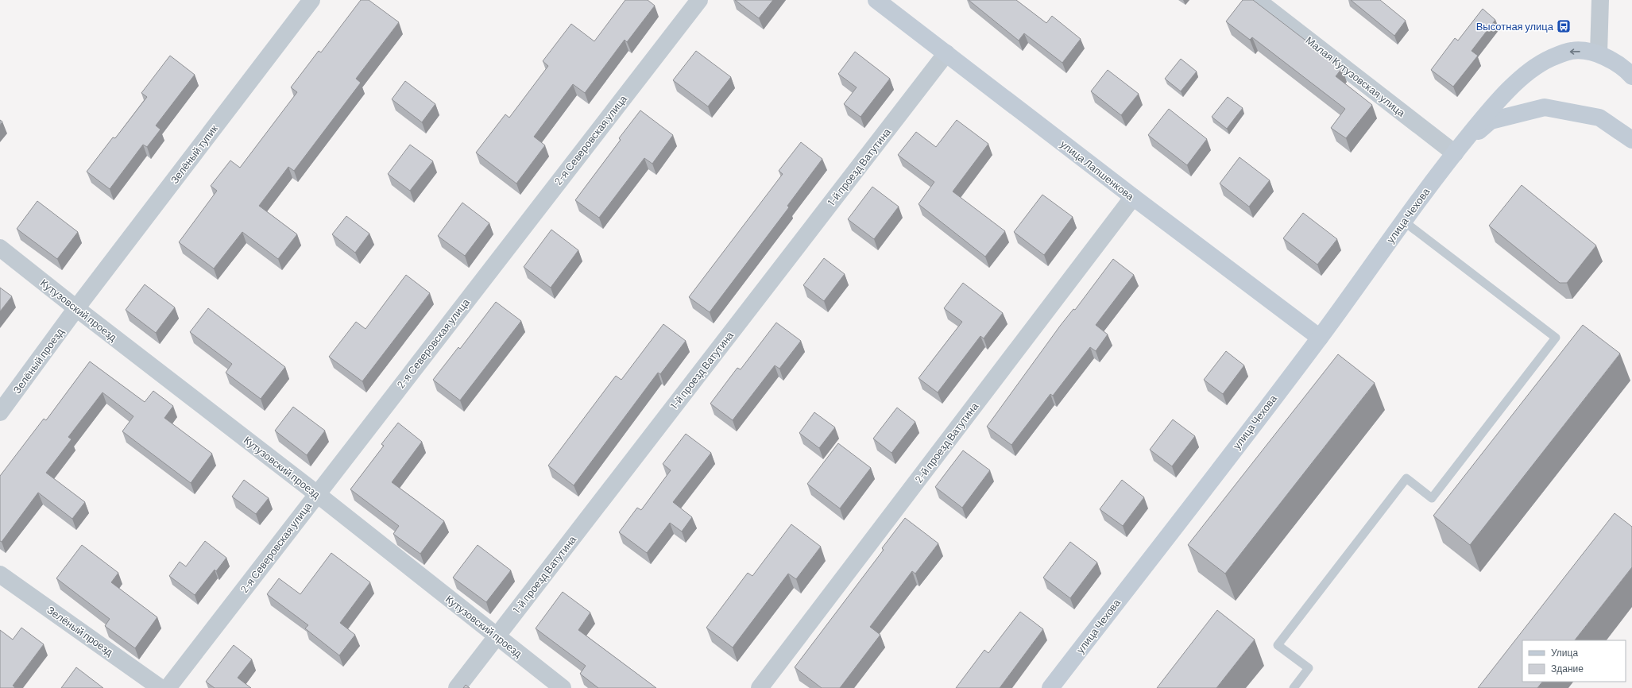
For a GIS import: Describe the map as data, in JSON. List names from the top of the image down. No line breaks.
{"streets":{"street":["Малая Кутузовская улица","2-я Северовская улица","Зелёный тупик","1-й проезд Ватутина","улица Лапшенкова","улица Чехова","Кутузовский проезд","Зелёный проезд","2-й проезд Ватутина"]},"crossings":[["Малая Кутузовская улица","улица Чехова"],["2-я Северовская улица","Кутузовский проезд"],["Зелёный тупик","Кутузовский проезд"],["Зелёный тупик","Зелёный проезд"],["1-й проезд Ватутина","улица Лапшенкова"],["1-й проезд Ватутина","Кутузовский проезд"],["улица Лапшенкова","улица Чехова"],["улица Лапшенкова","2-й проезд Ватутина"],["Кутузовский проезд","Зелёный проезд"]],"places":{"bus stop":["Высотная улица"]},"legend":["Улица","Здание"]}
